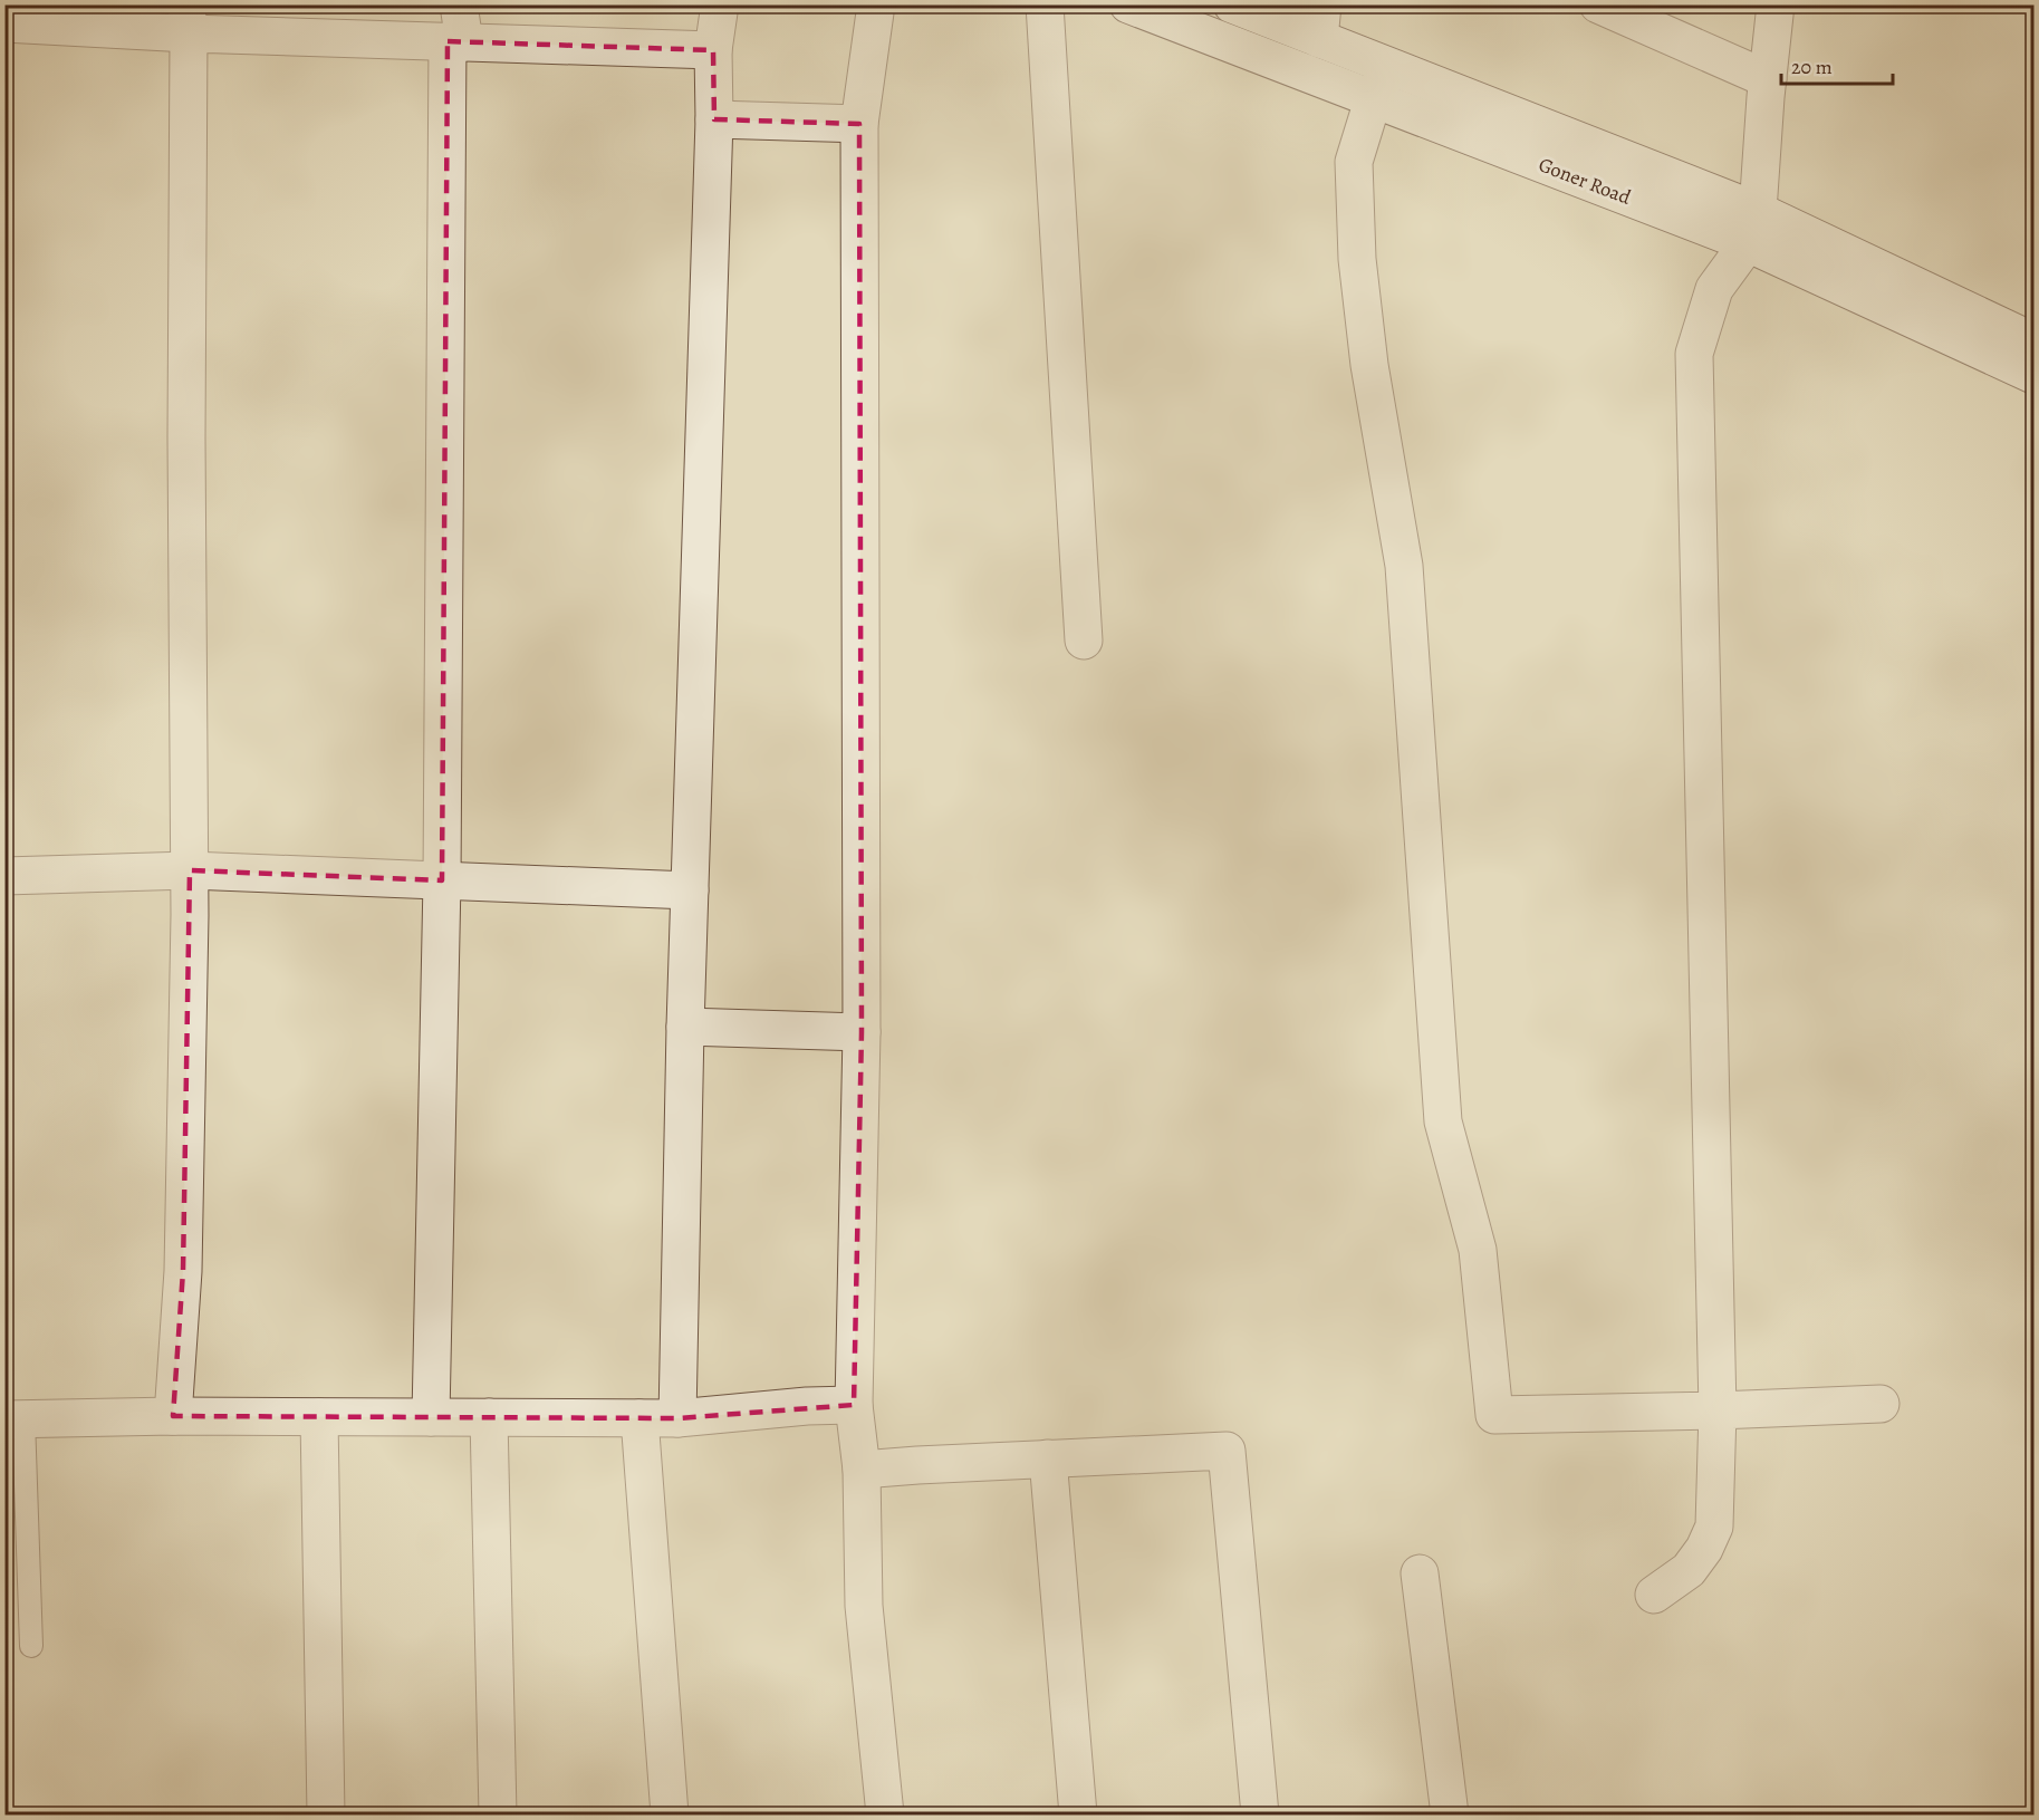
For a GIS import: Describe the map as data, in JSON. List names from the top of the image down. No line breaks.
{"streets":{"street":["Goner Road"]},"scale_bar":"20 m"}
